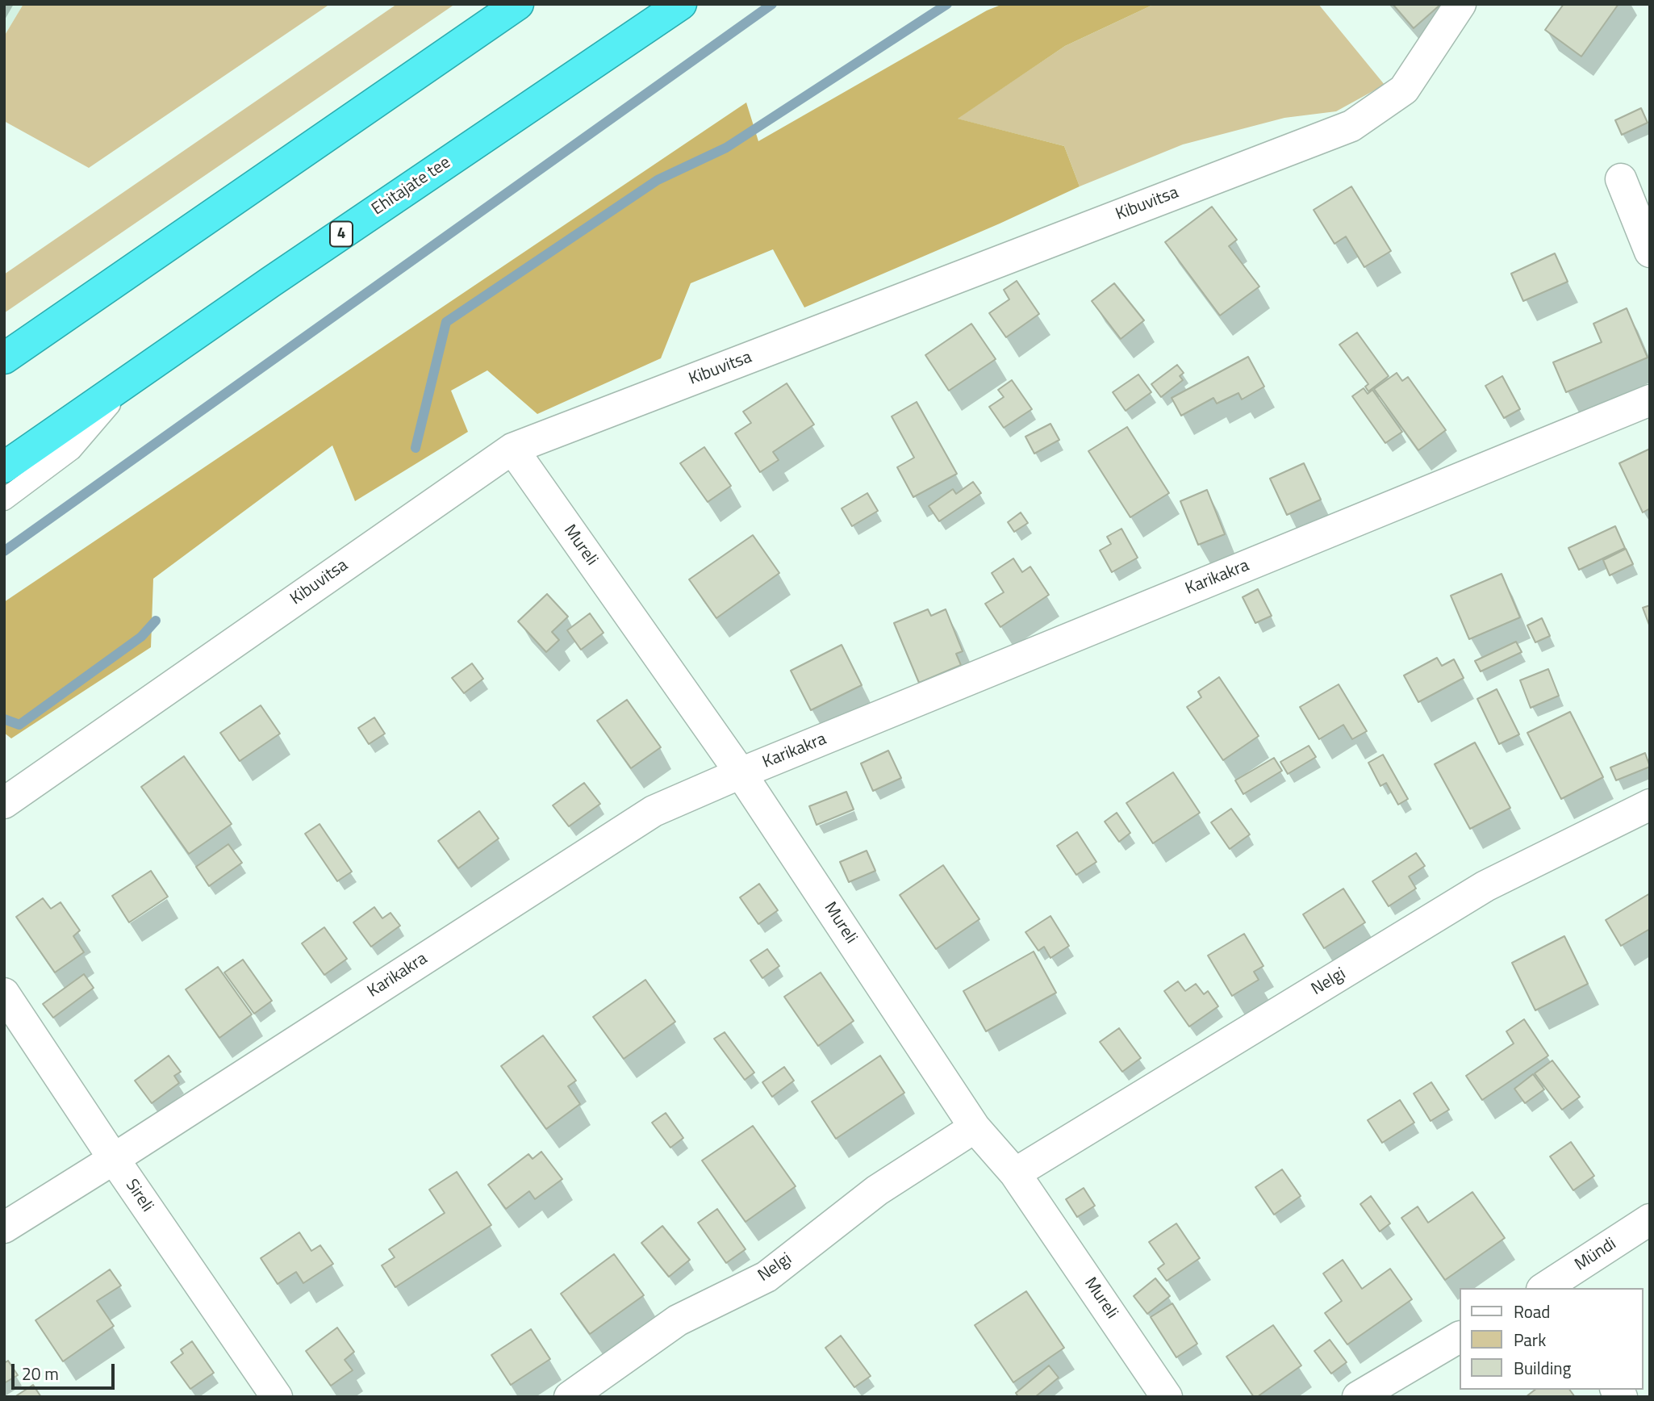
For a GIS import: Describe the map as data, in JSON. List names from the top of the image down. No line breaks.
{"streets":{"highway":["Ehitajate tee","4"],"street":["Kibuvitsa","Mureli","Karikakra","Nelgi","Sireli","Mündi"]},"crossings":[["Kibuvitsa","Mureli"],["Mureli","Karikakra"],["Mureli","Nelgi"],["Karikakra","Sireli"]],"legend":["Road","Park","Building"],"scale_bar":"20 m"}
